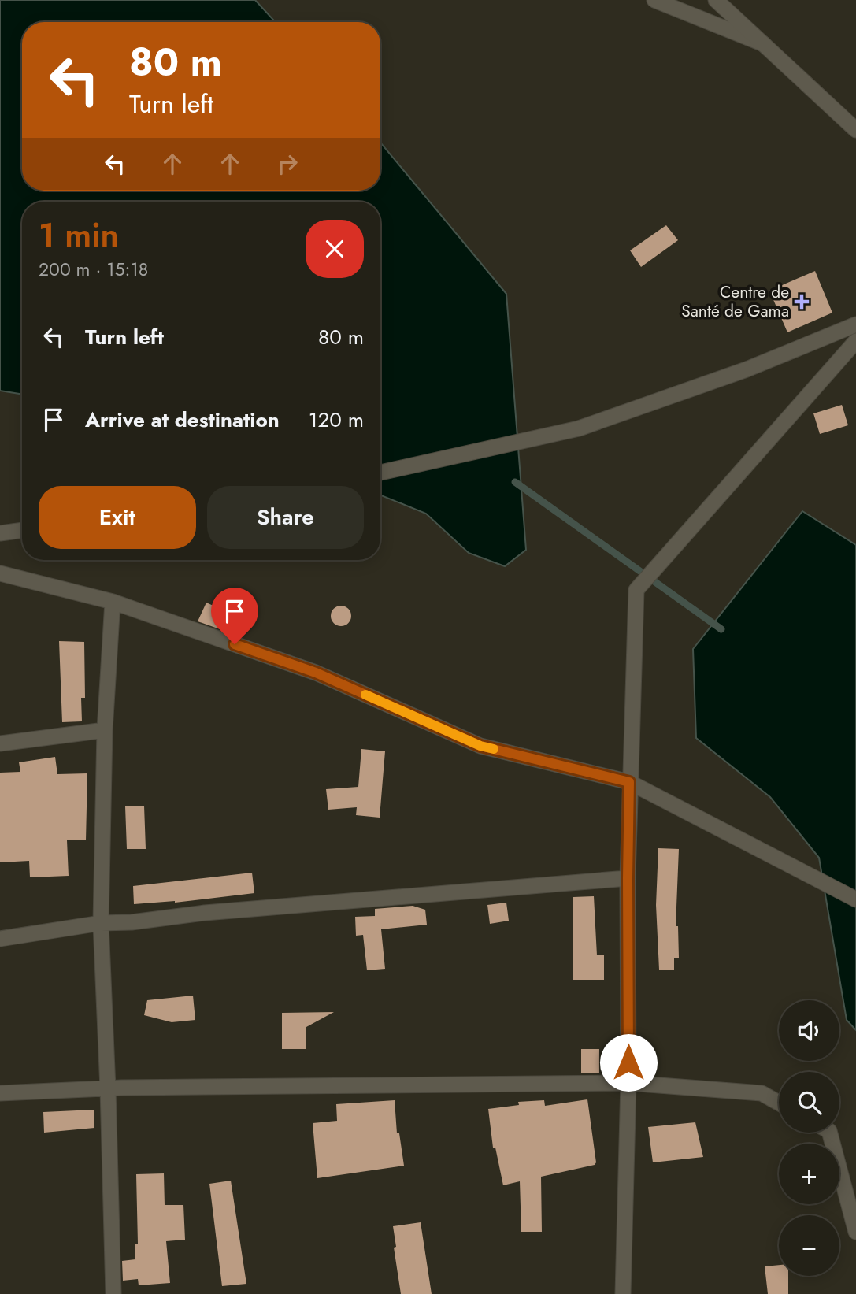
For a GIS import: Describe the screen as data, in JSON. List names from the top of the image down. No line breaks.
{"places":{"health":["Centre de Santé de Gama"]},"page":{"turn":["80 m","Turn left"],"heading":["1 min","200 m · 15:18"],"list":[{"name":"Turn left","value":"80 m"},{"name":"Arrive at destination","value":"120 m"}],"buttons":["Exit","Share"],"map_buttons":["+","−"]}}
